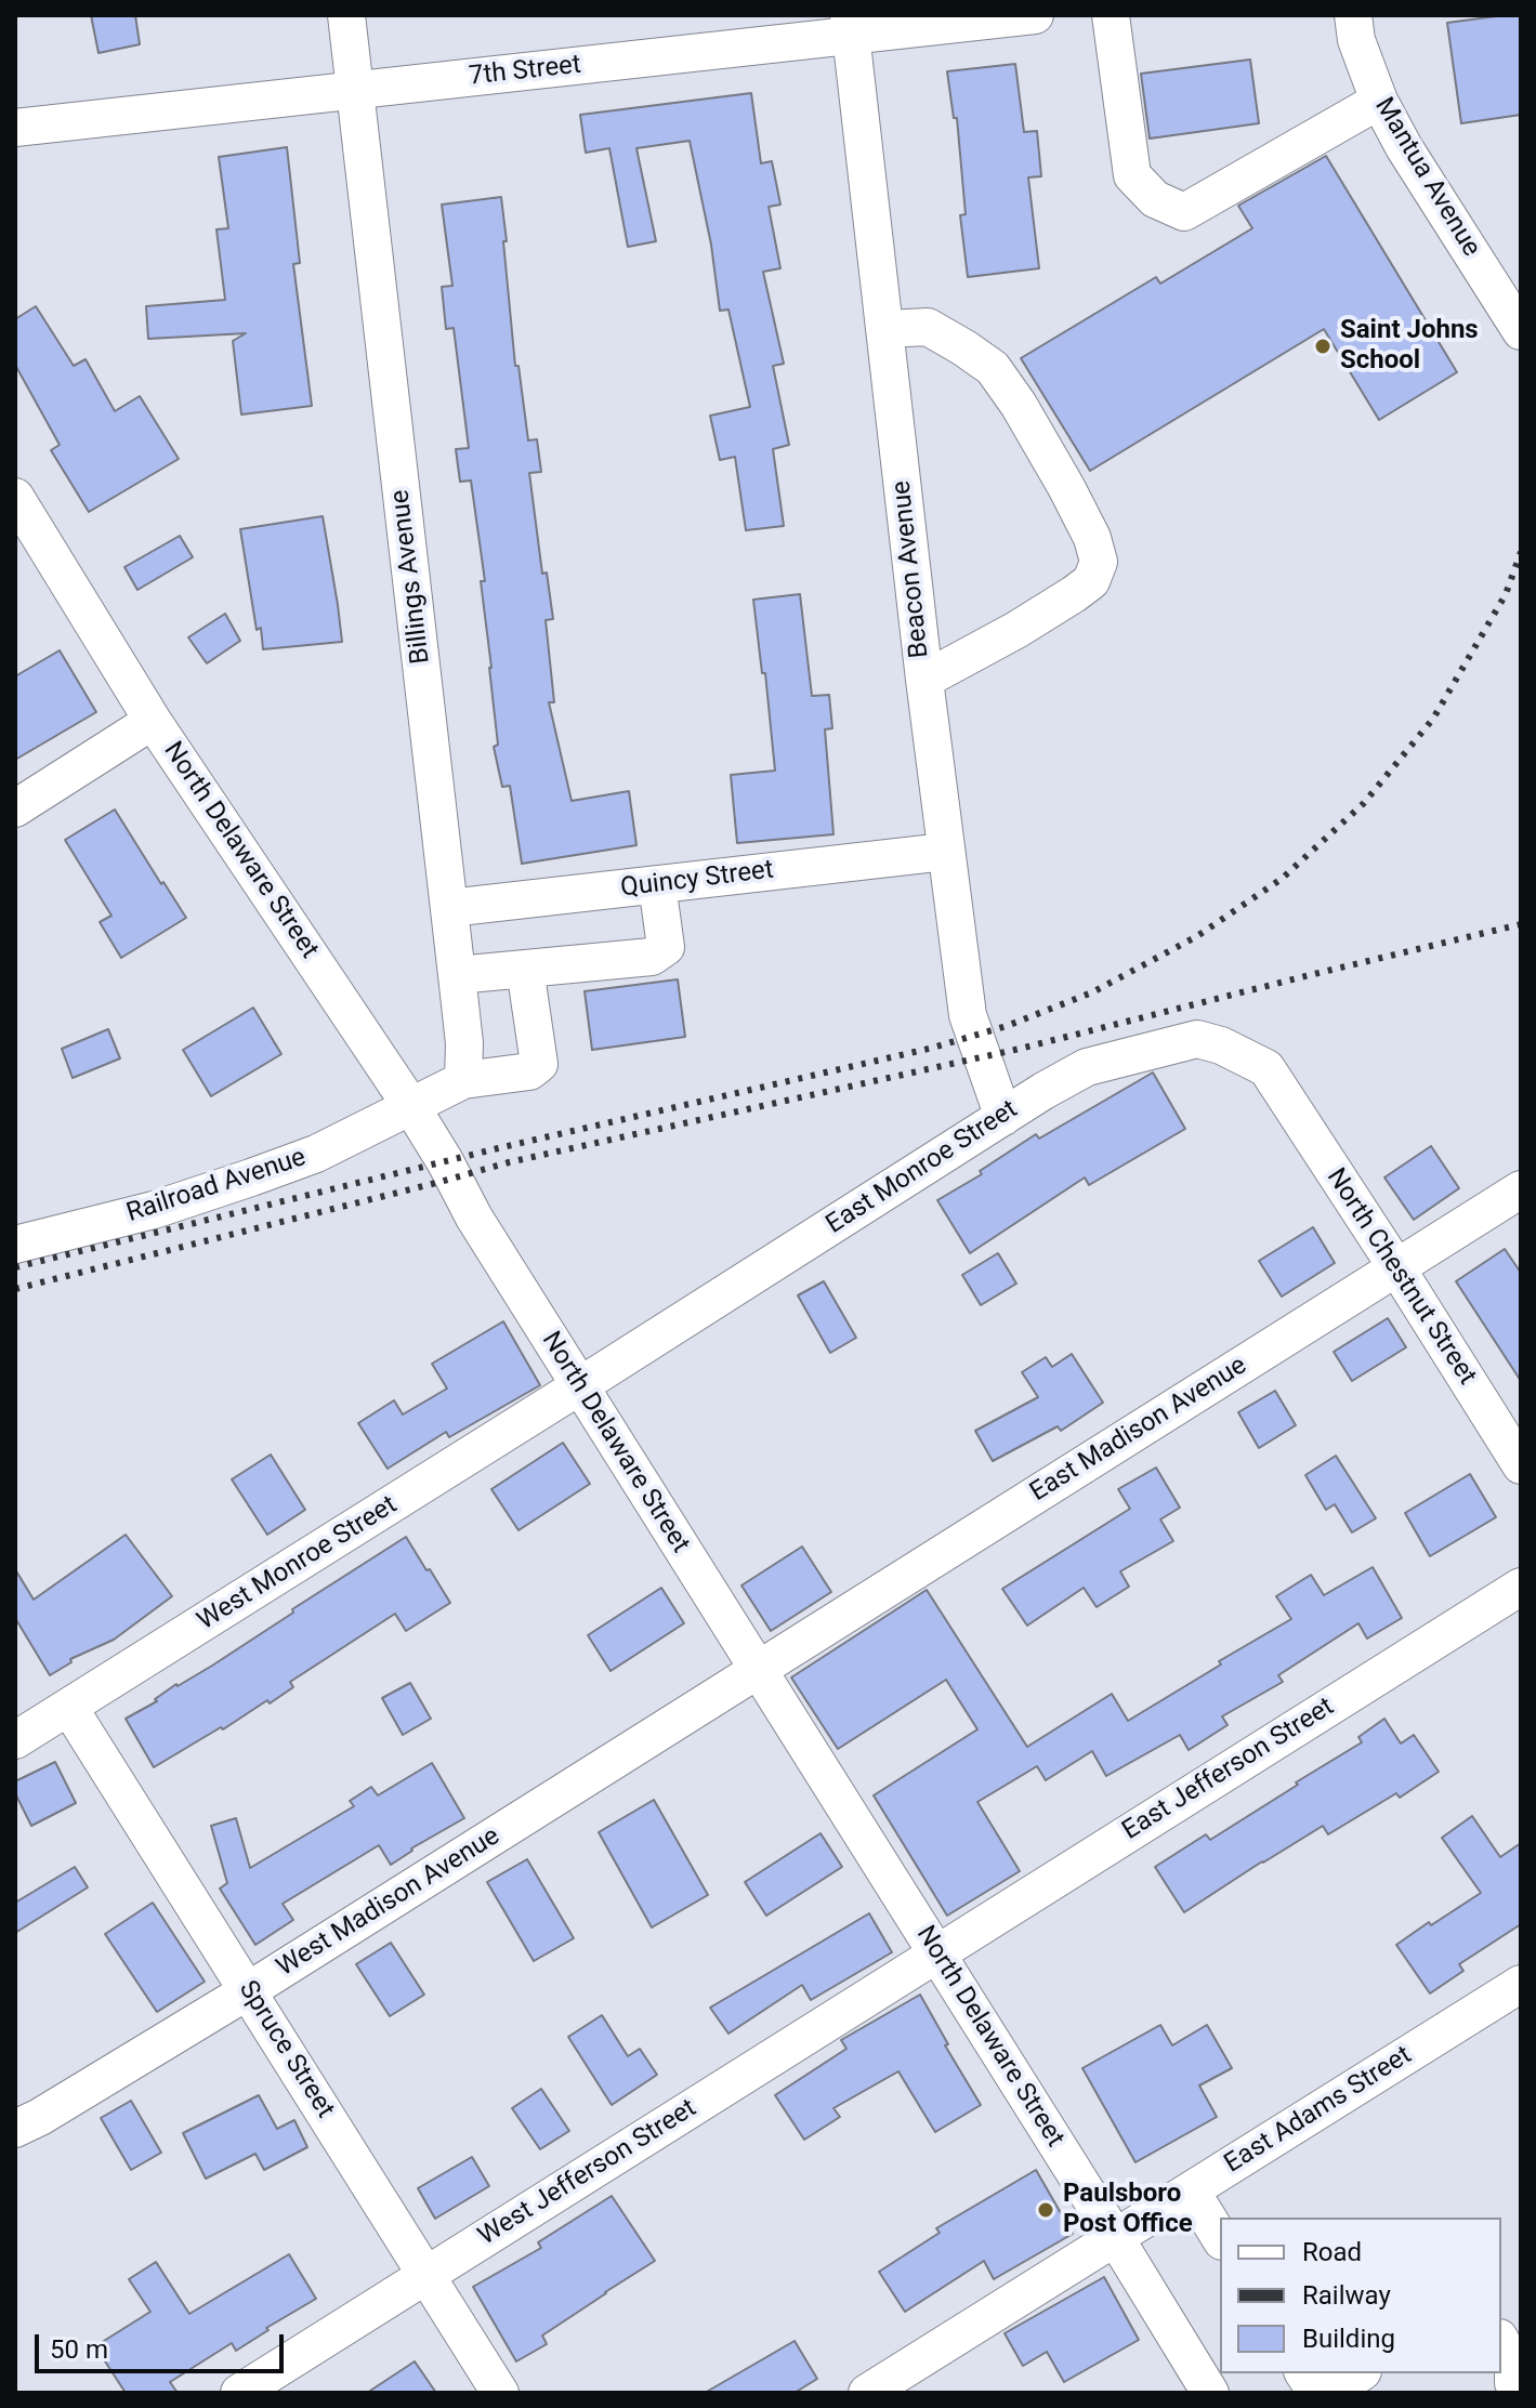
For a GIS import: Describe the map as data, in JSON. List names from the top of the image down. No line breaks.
{"streets":{"street":["7th Street","Mantua Avenue","Beacon Avenue","Billings Avenue","North Delaware Street","Quincy Street","East Monroe Street","Railroad Avenue","North Chestnut Street","East Madison Avenue","West Monroe Street","East Jefferson Street","West Madison Avenue","Spruce Street","East Adams Street","West Jefferson Street"]},"crossings":[["7th Street","Beacon Avenue"],["7th Street","Billings Avenue"],["Beacon Avenue","Quincy Street"],["Beacon Avenue","East Monroe Street"],["Billings Avenue","Quincy Street"],["North Delaware Street","East Monroe Street"],["North Delaware Street","Railroad Avenue"],["North Delaware Street","East Madison Avenue"],["North Delaware Street","West Monroe Street"],["North Delaware Street","East Jefferson Street"],["North Delaware Street","West Madison Avenue"],["North Delaware Street","East Adams Street"],["North Delaware Street","West Jefferson Street"],["East Monroe Street","North Chestnut Street"],["East Monroe Street","West Monroe Street"],["North Chestnut Street","East Madison Avenue"],["East Madison Avenue","West Madison Avenue"],["West Monroe Street","Spruce Street"],["East Jefferson Street","West Jefferson Street"],["West Madison Avenue","Spruce Street"],["Spruce Street","West Jefferson Street"]],"places":["Saint Johns School","Paulsboro Post Office"],"legend":["Road","Railway","Building"],"scale_bar":"50 m"}
